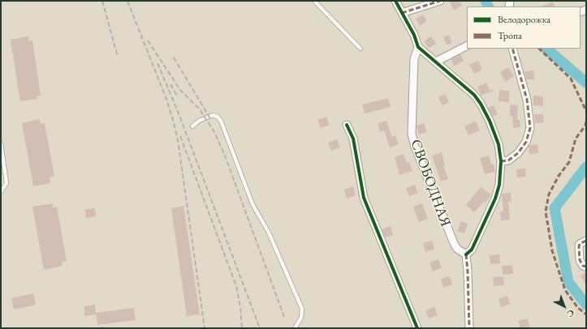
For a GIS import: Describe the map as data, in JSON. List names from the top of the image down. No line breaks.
{"streets":{"street":["СВОБОДНАЯ"]},"legend":["Велодорожка","Тропа"],"north":"bottom right"}
